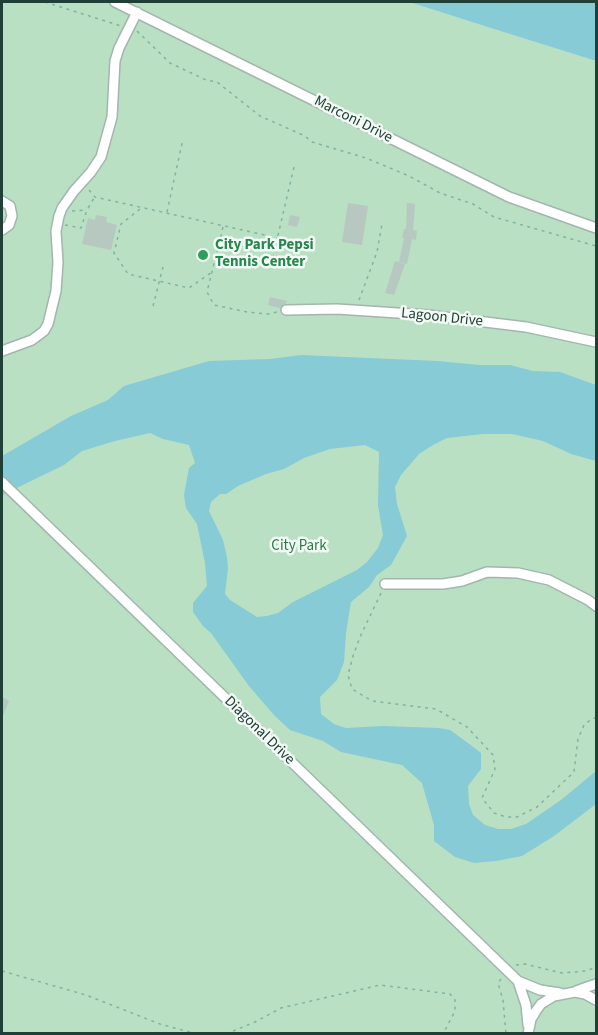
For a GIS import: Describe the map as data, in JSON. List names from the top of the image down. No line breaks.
{"streets":{"street":["Marconi Drive","Lagoon Drive","Diagonal Drive"]},"parks":["City Park"],"places":["City Park Pepsi Tennis Center"]}
